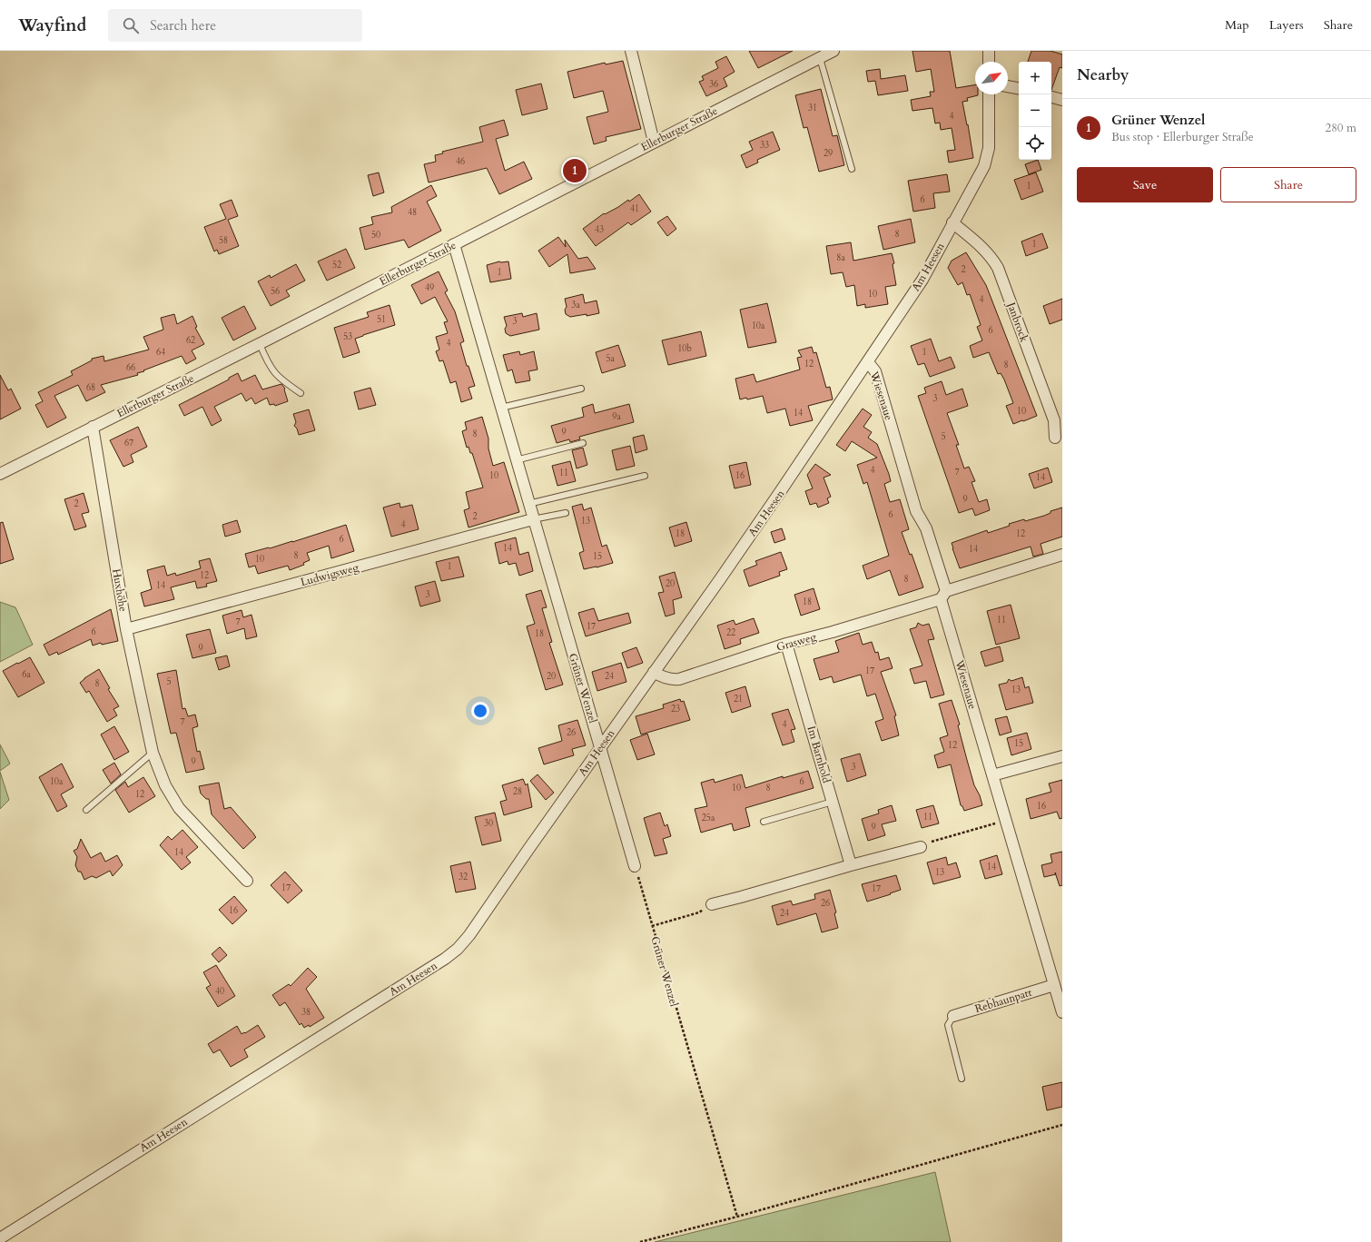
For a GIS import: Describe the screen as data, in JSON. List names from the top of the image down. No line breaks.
{"streets":{"street":["Ellerburger Straße","Am Heesen","Janbrock","Wiesenaue","Ludwigsweg","Huxhöhe","Grasweg","Grüner Wenzel","Im Barnhold","Rebhaunpatt"]},"crossings":[["Ellerburger Straße","Huxhöhe"],["Ellerburger Straße","Grüner Wenzel"],["Am Heesen","Janbrock"],["Am Heesen","Wiesenaue"],["Am Heesen","Grasweg"],["Am Heesen","Grüner Wenzel"],["Wiesenaue","Grasweg"],["Wiesenaue","Rebhaunpatt"],["Ludwigsweg","Huxhöhe"],["Ludwigsweg","Grüner Wenzel"],["Grasweg","Im Barnhold"]],"house_numbers":["36","31","4","33","29","46","1","6","41","48","43","8","50","58","1","8a","52","2","1","49","56","10","4","3a","51","3","10a","6","53","62","4","10b","64","1","5a","12","8","66","68","3","10","14","9a","9","8","5","67","4","7","11","10","16","14","9","2","6","2","13","4","18","12","6","14","14","8","15","10","1","12","8","20","14","3","18","11","7","17","6","22","18","9","17","6a","20","24","5","8","13","21","23","7","4","26","15","12","9","3","10a","6","10","8","28","12","16","11","25a","30","9","14","14","13","32","17","17","26","16","24","40","38"],"north":"top right","page":{"header":"Wayfind","search":"Search here","nav":["Map","Layers","Share"],"heading":"Nearby","map_buttons":["+","−"],"list":[{"mark":"1","name":"Grüner Wenzel","note":"Bus stop · Ellerburger Straße","value":"280 m"}],"buttons":["Save","Share"],"pins":"1"}}
